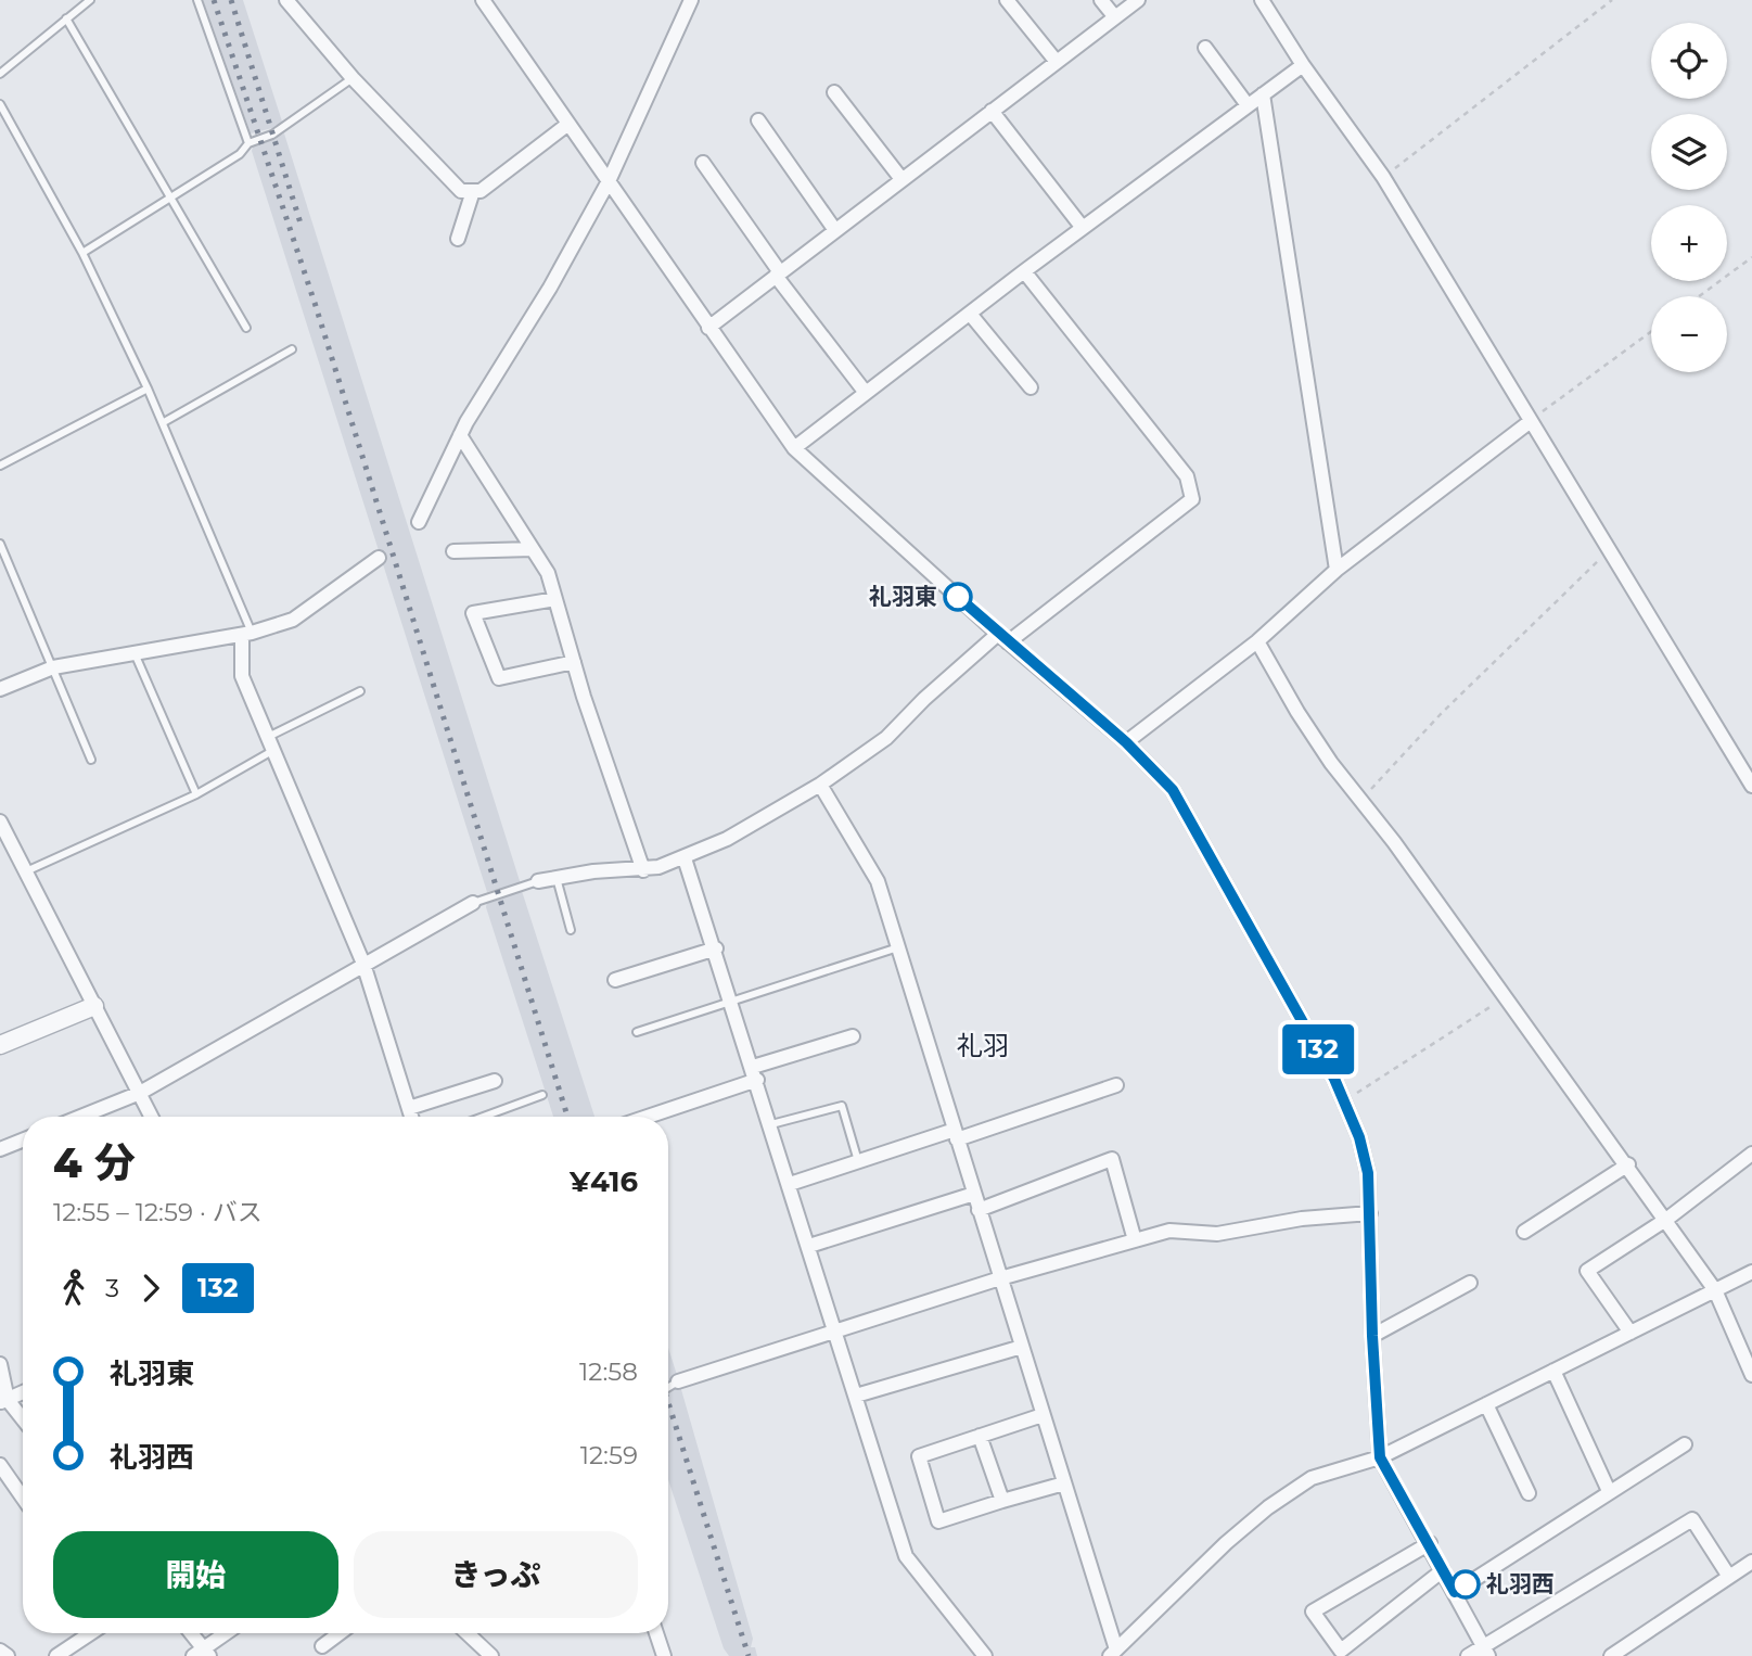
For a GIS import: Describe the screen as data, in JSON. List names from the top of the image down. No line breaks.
{"districts":["礼羽"],"places":["礼羽東","礼羽西"],"lines":["bus line 132"],"page":{"on_map":"132","map_buttons":["+","−"],"heading":["4 分","12:55 – 12:59 · バス","¥416"],"legs":["3","132"],"list":[{"name":"礼羽東","value":"12:58"},{"name":"礼羽西","value":"12:59"}],"buttons":["開始","きっぷ"]}}
